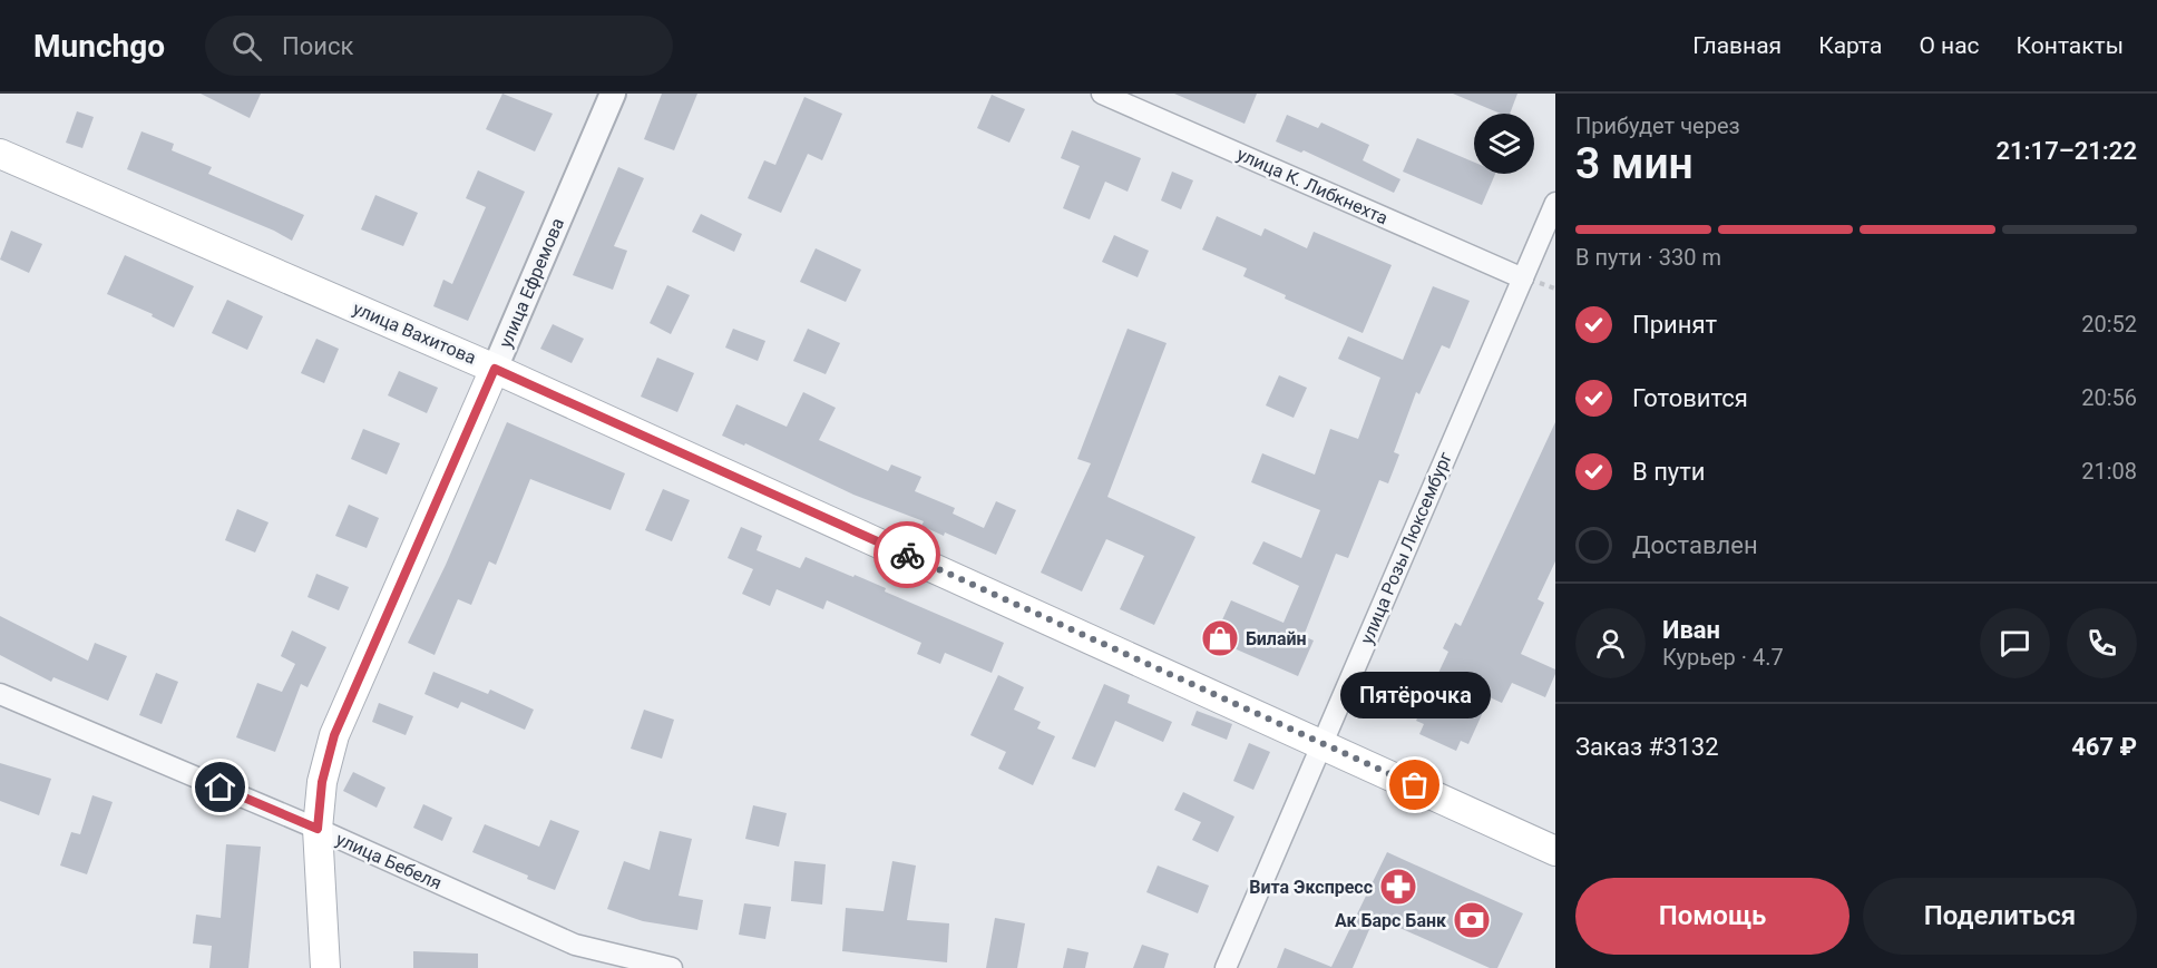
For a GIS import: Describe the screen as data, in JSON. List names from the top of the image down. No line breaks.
{"streets":{"main road":["улица Ефремова","улица Вахитова"],"street":["улица К. Либкнехта","улица Розы Люксембург","улица Бебеля"]},"crossings":[["улица К. Либкнехта","улица Розы Люксембург"],["улица Ефремова","улица Вахитова"],["улица Ефремова","улица Бебеля"],["улица Вахитова","улица Розы Люксембург"]],"places":{"shop":["Билайн"],"other":["Пятёрочка"],"pharmacy":["Вита Экспресс"],"bank":["Ак Барс Банк"]},"page":{"header":"Munchgo","search":"Поиск","nav":["Главная","Карта","О нас","Контакты"],"heading":["3 мин","Прибудет через","21:17–21:22"],"panel":["Иван","Курьер · 4.7","Заказ #3132","467 ₽"],"bar":"В пути · 330 m","list":[["Принят","20:52"],["Готовится","20:56"],["В пути","21:08"],"Доставлен"],"bubble":"Пятёрочка","buttons":["Помощь","Поделиться"]}}
